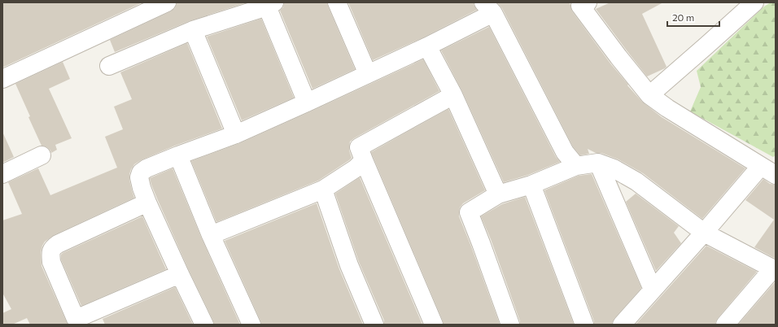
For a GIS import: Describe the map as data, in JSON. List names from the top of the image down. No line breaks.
{"scale_bar":"20 m"}
